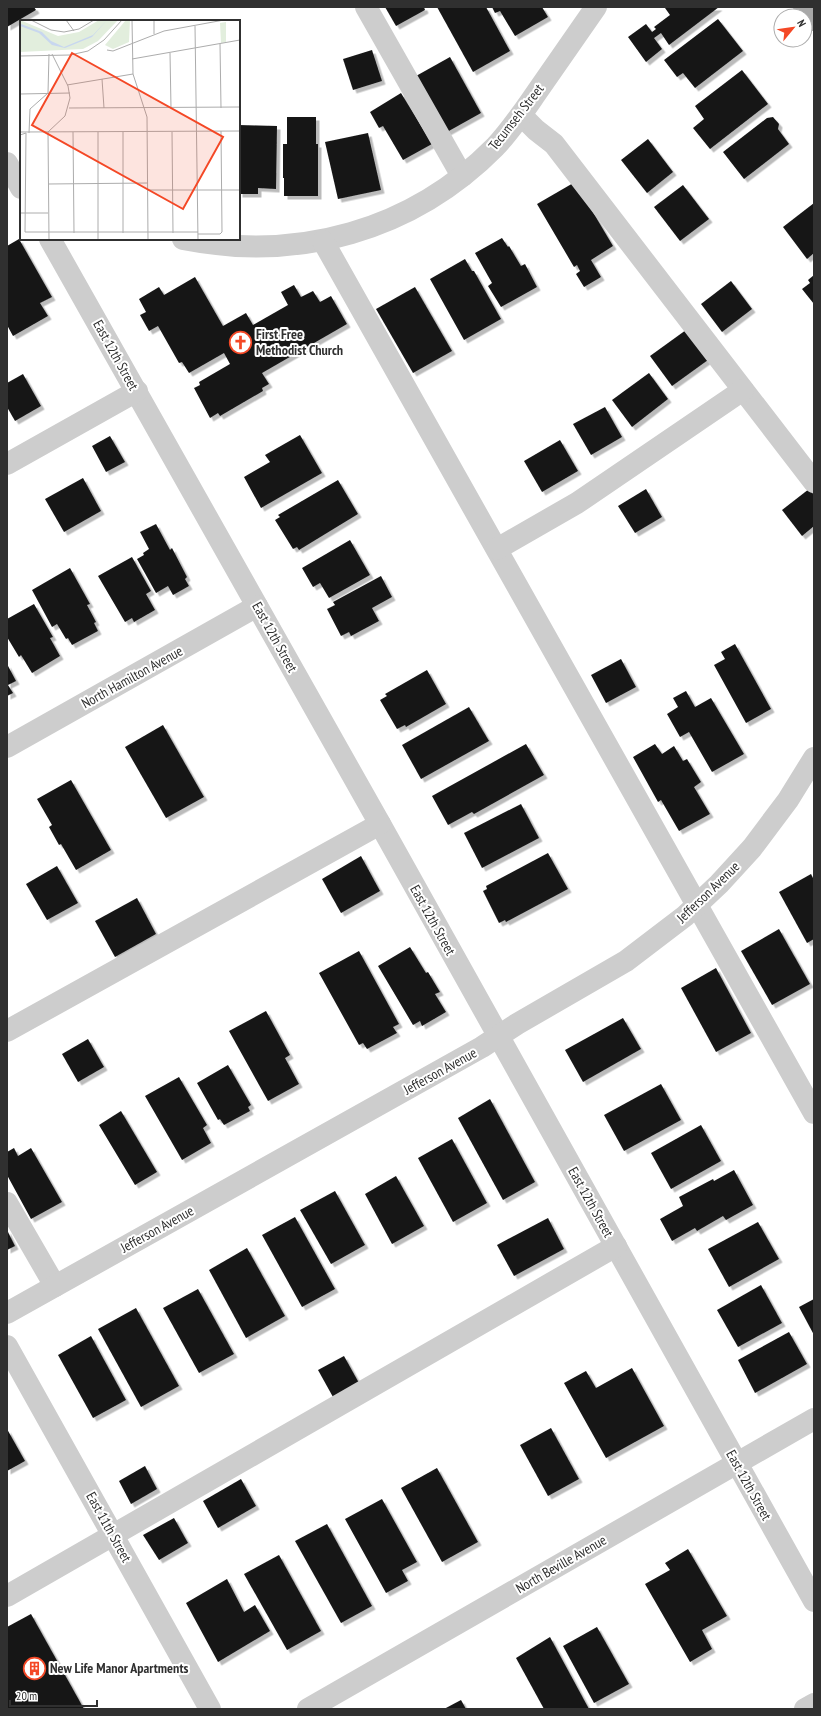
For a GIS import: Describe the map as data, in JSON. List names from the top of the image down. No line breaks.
{"streets":{"street":["Tecumseh Street","East 12th Street","North Hamilton Avenue","Jefferson Avenue","East 11th Street","North Beville Avenue"]},"crossings":[["East 12th Street","North Hamilton Avenue"],["East 12th Street","Jefferson Avenue"],["East 12th Street","North Beville Avenue"]],"places":{"church":["First Free Methodist Church"],"building":["New Life Manor Apartments"]},"scale_bar":"20 m","north":"top right"}
